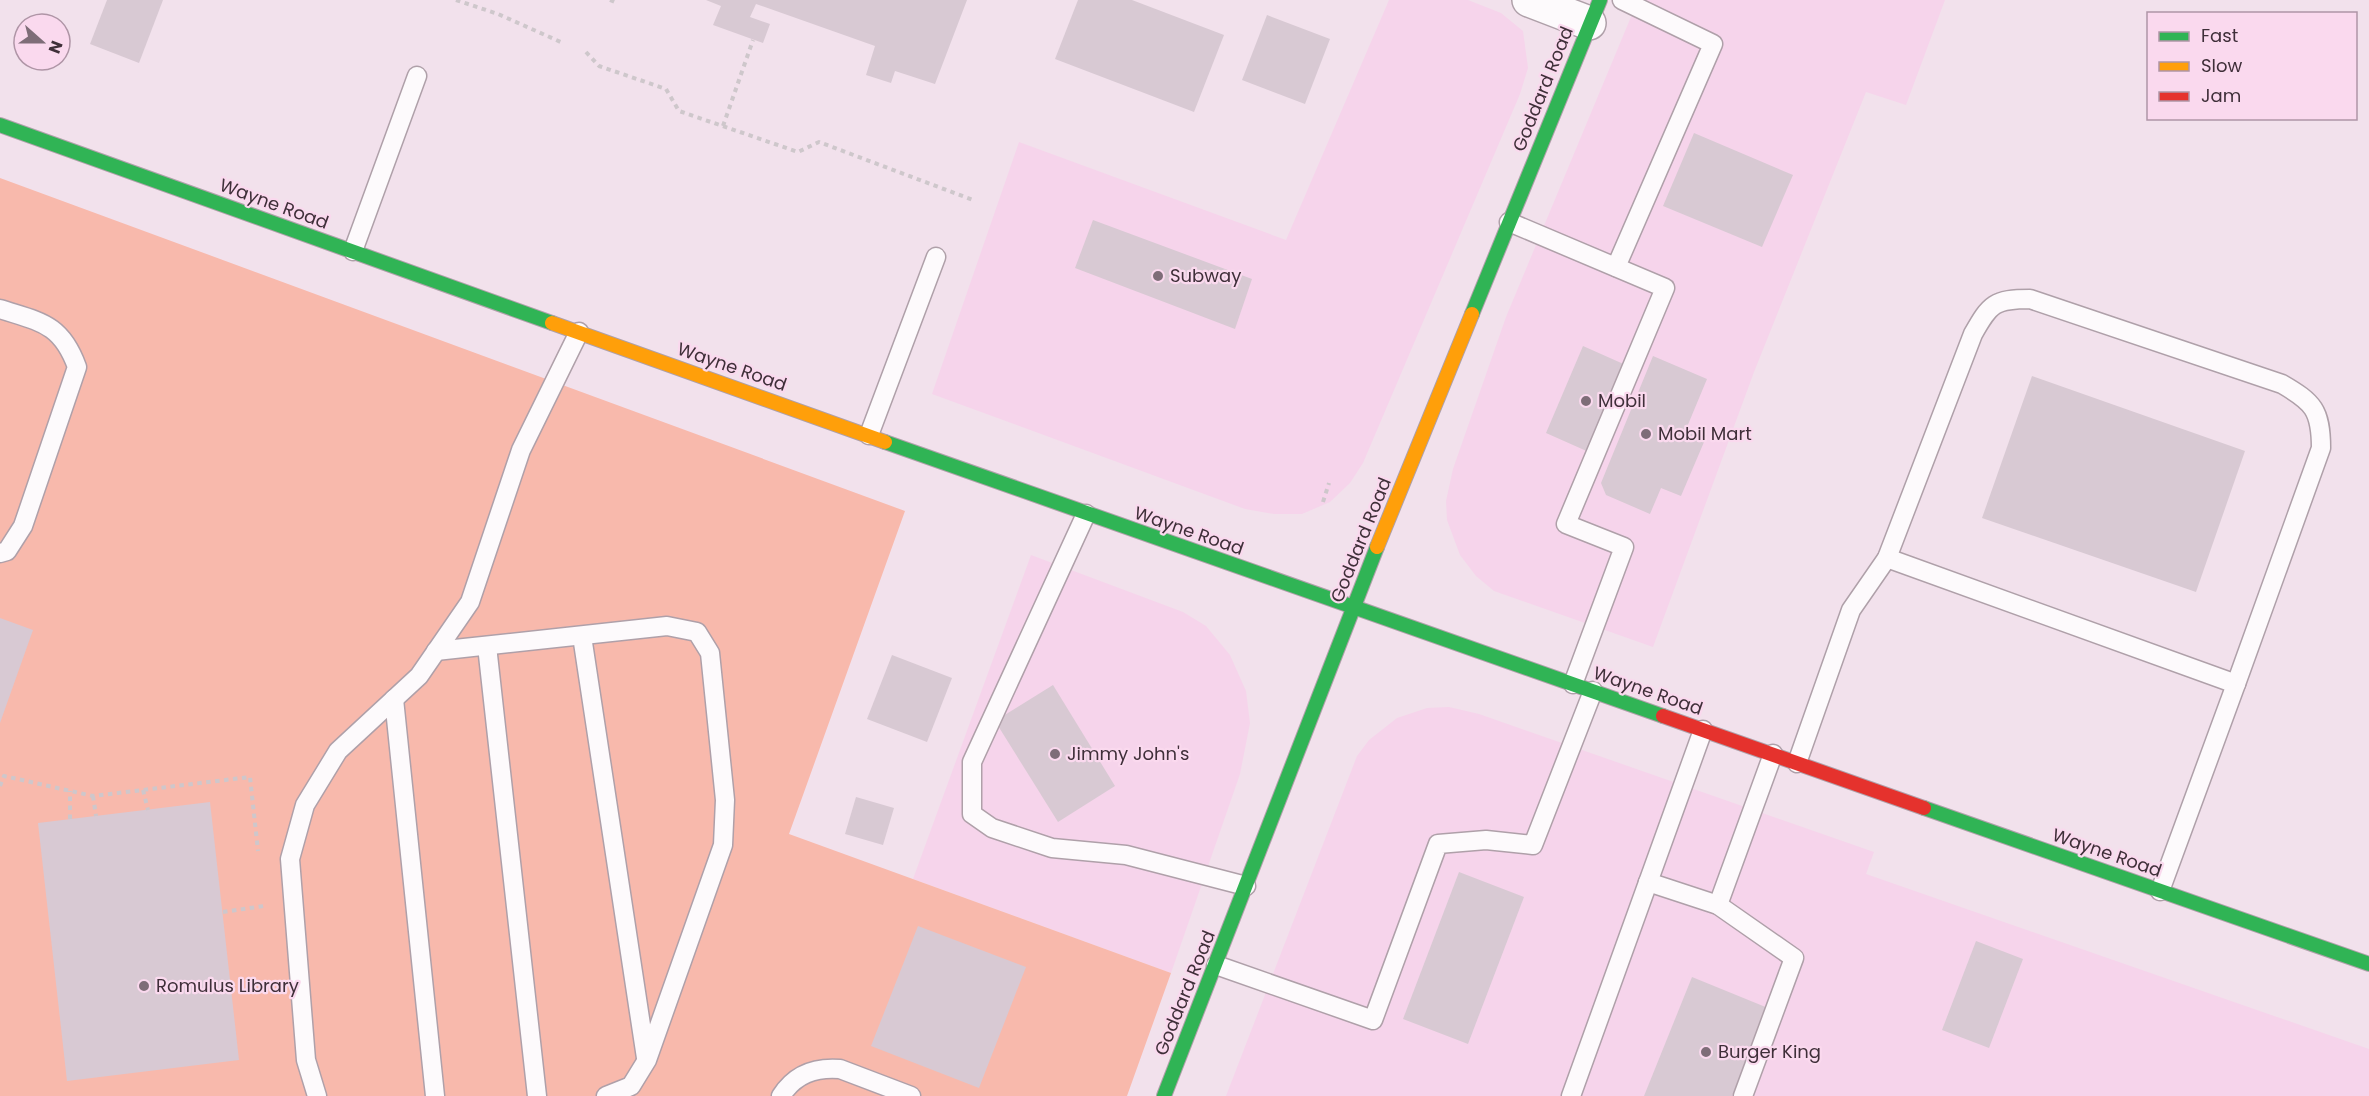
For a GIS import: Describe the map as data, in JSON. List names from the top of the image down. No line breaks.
{"streets":{"main road":["Goddard Road","Wayne Road"]},"crossings":[["Goddard Road","Wayne Road"]],"places":["Subway","Mobil","Mobil Mart","Jimmy John's","Romulus Library","Burger King"],"legend":["Fast","Slow","Jam"],"north":"right"}
